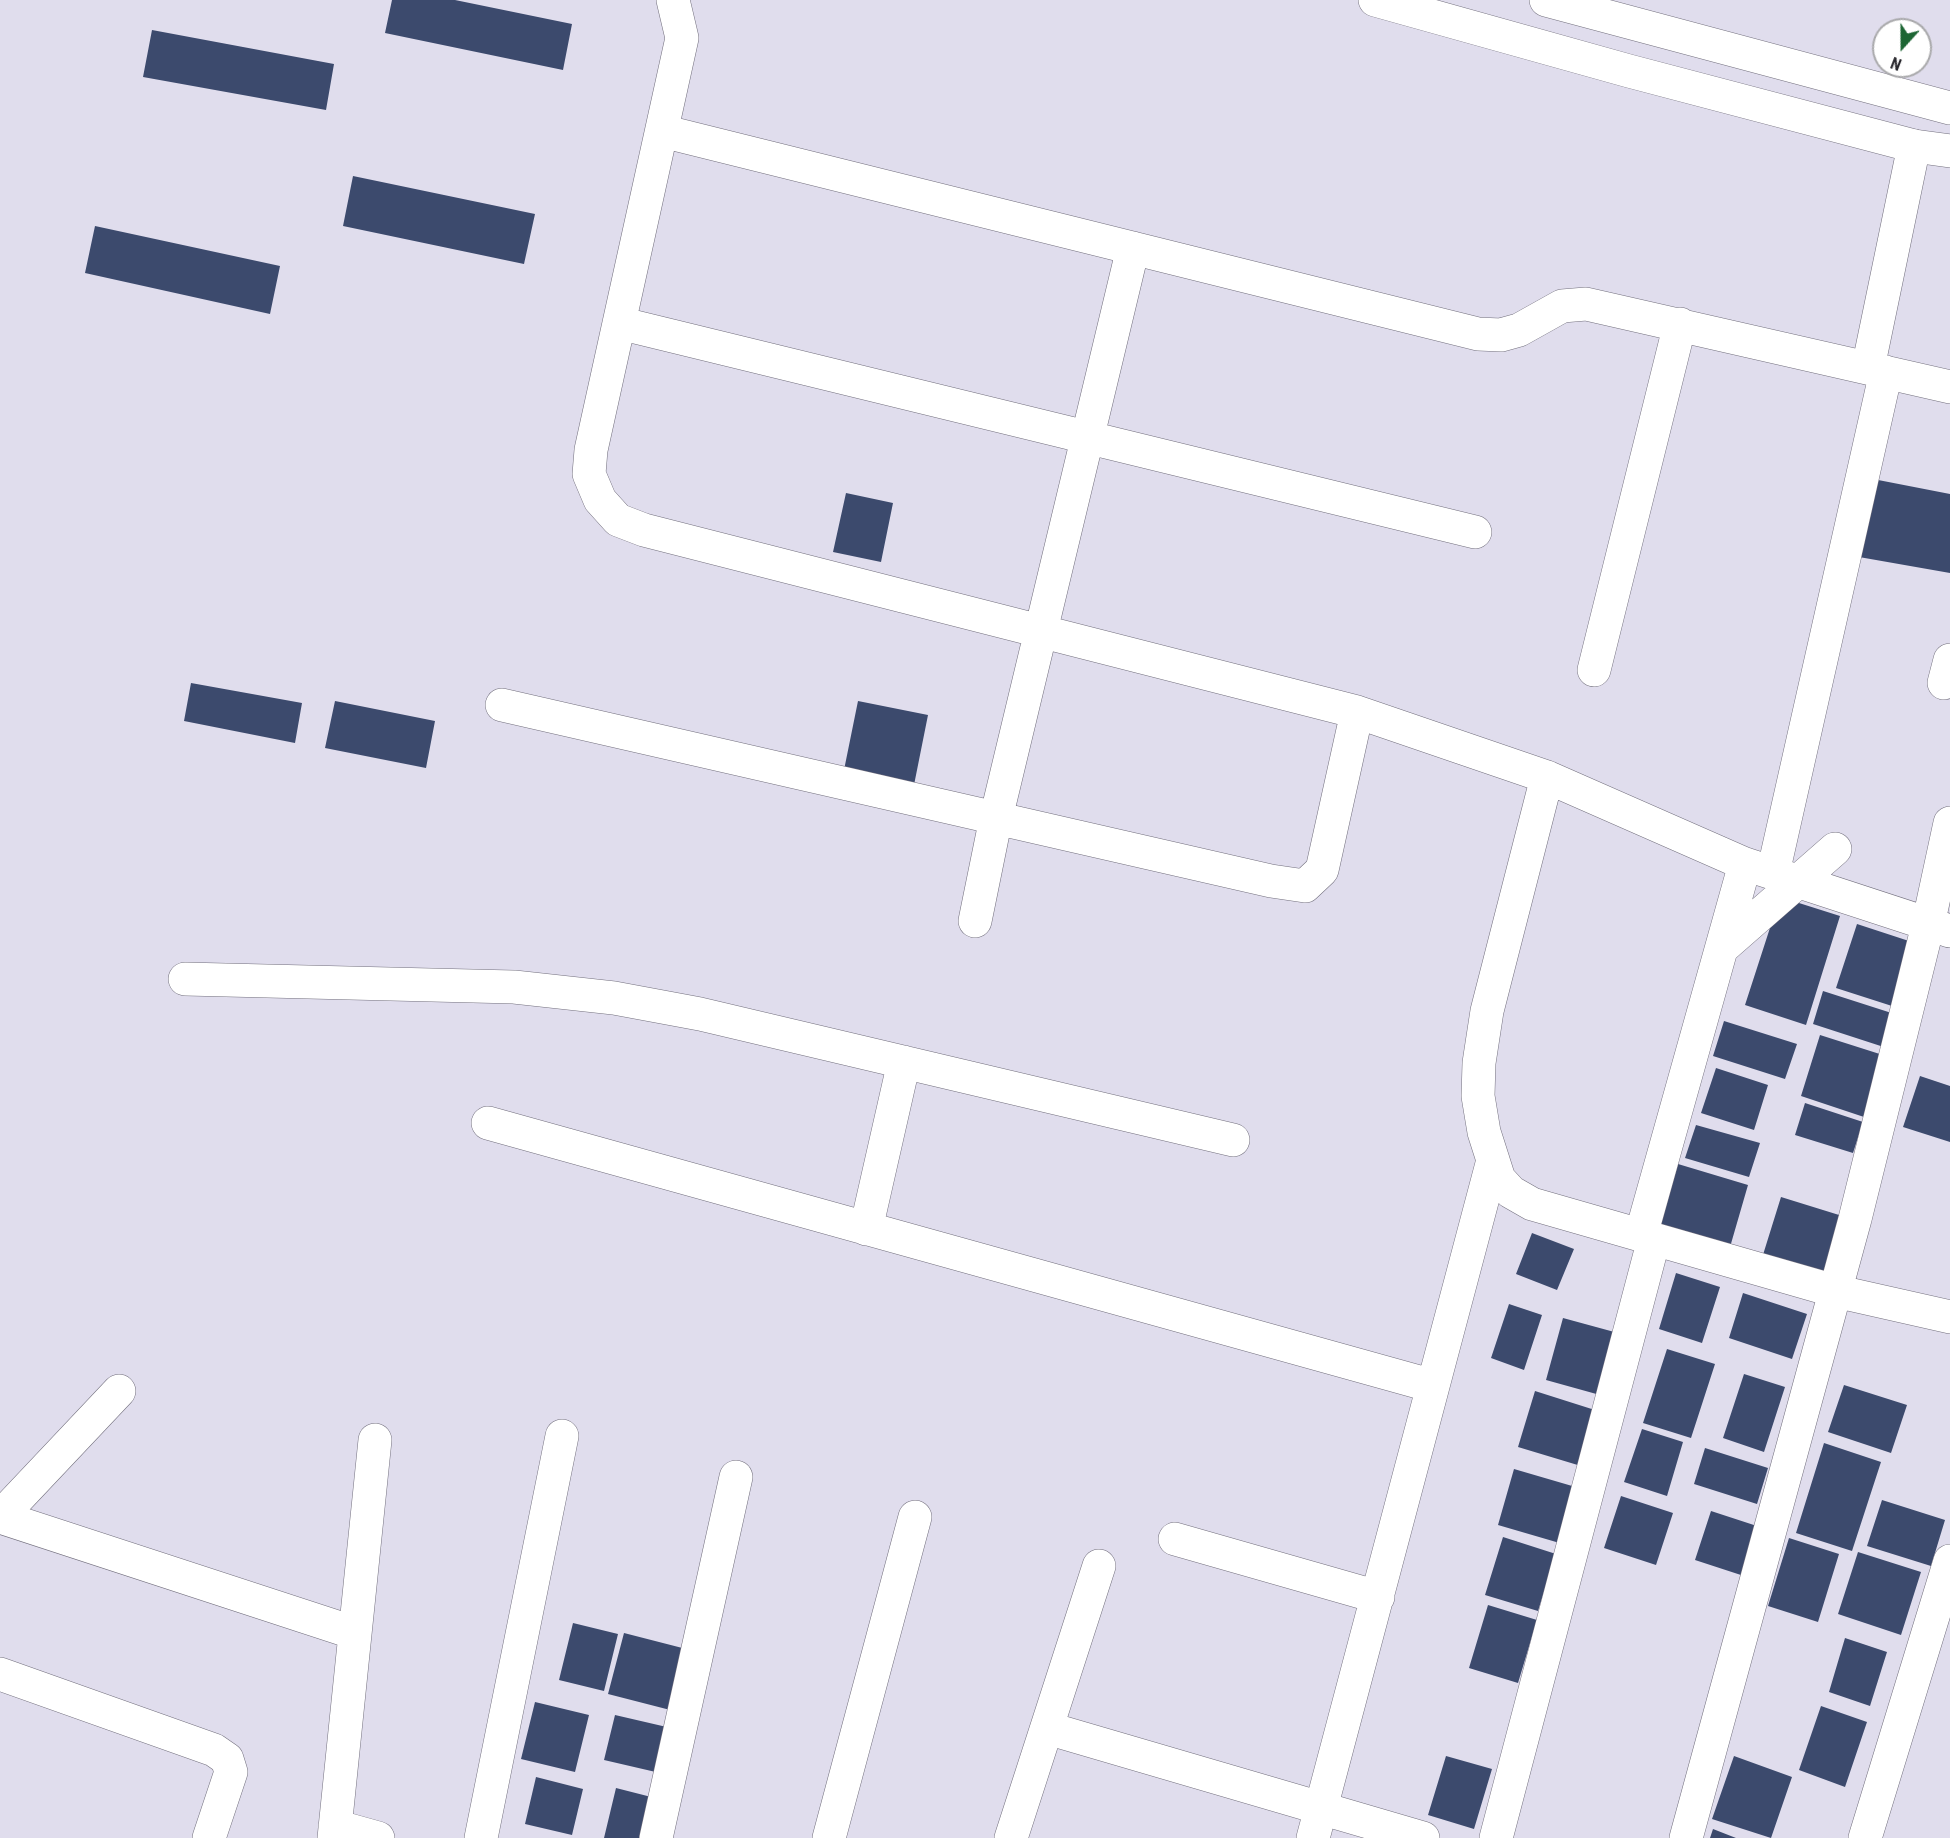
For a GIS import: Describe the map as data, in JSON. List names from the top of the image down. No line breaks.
{"north":"bottom"}
